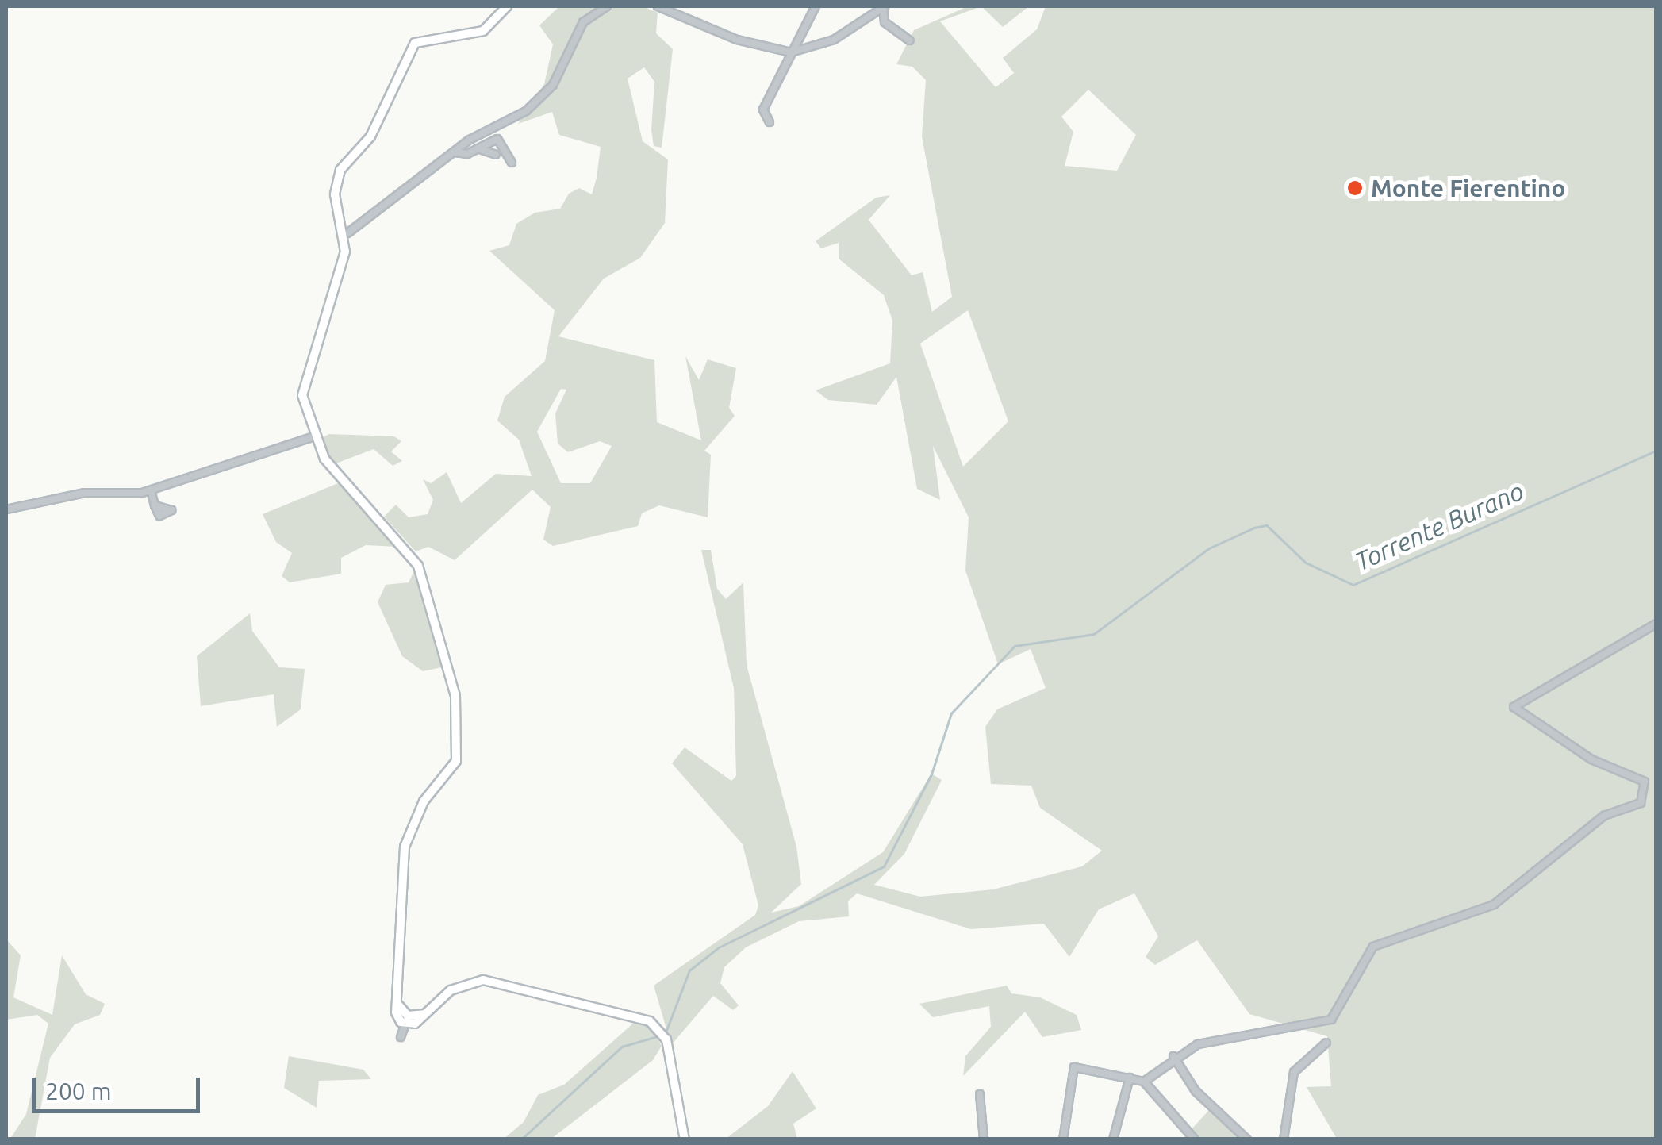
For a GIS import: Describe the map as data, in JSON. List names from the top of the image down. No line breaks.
{"water":["Torrente Burano"],"places":["Monte Fierentino"],"scale_bar":"200 m"}
